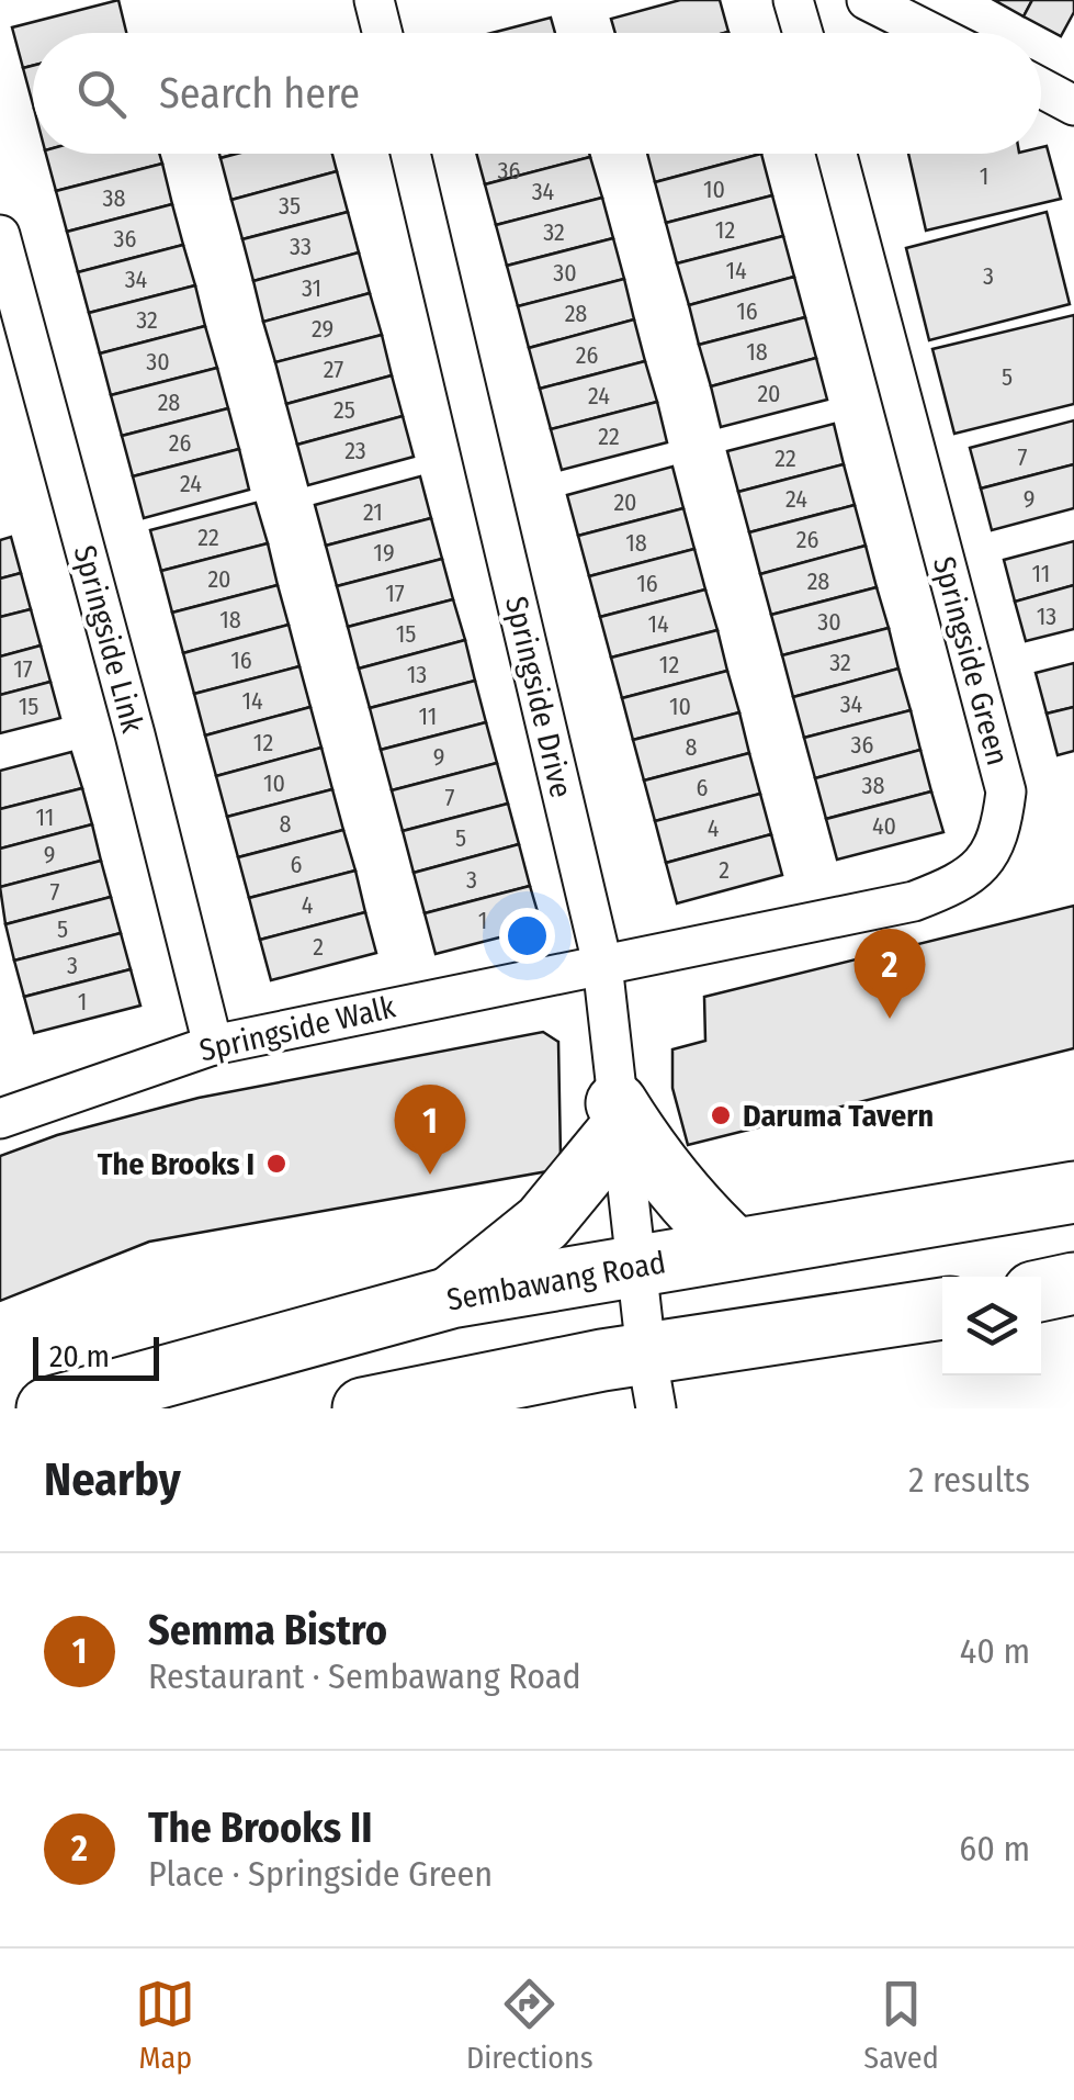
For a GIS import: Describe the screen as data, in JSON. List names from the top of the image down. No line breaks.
{"streets":{"main road":["Sembawang Road"],"street":["Springside Link","Springside Green","Springside Drive","Springside Walk"]},"crossings":[["Springside Link","Springside Walk"],["Springside Green","Springside Drive"],["Springside Green","Springside Walk"],["Springside Drive","Springside Walk"],["Springside Drive","Sembawang Road"]],"places":["Daruma Tavern","The Brooks I"],"house_numbers":["36","1","10","34","38","35","12","32","36","33","14","30","3","34","31","16","28","32","29","18","26","30","27","5","20","24","28","25","22","26","23","7","22","24","24","9","20","21","22","26","18","19","11","20","28","16","17","13","18","30","14","15","16","32","12","17","13","14","34","15","10","11","12","36","8","9","10","38","6","7","11","8","40","4","5","9","6","2","3","7","4","1","5","2","3","1"],"scale_bar":"20 m","page":{"search":"Search here","pins":["2","1"],"scale":"20 m","heading":["Nearby","2 results"],"list":[{"mark":"1","name":"Semma Bistro","note":"Restaurant · Sembawang Road","value":"40 m"},{"mark":"2","name":"The Brooks II","note":"Place · Springside Green","value":"60 m"}],"nav":["Map","Directions","Saved"]}}
